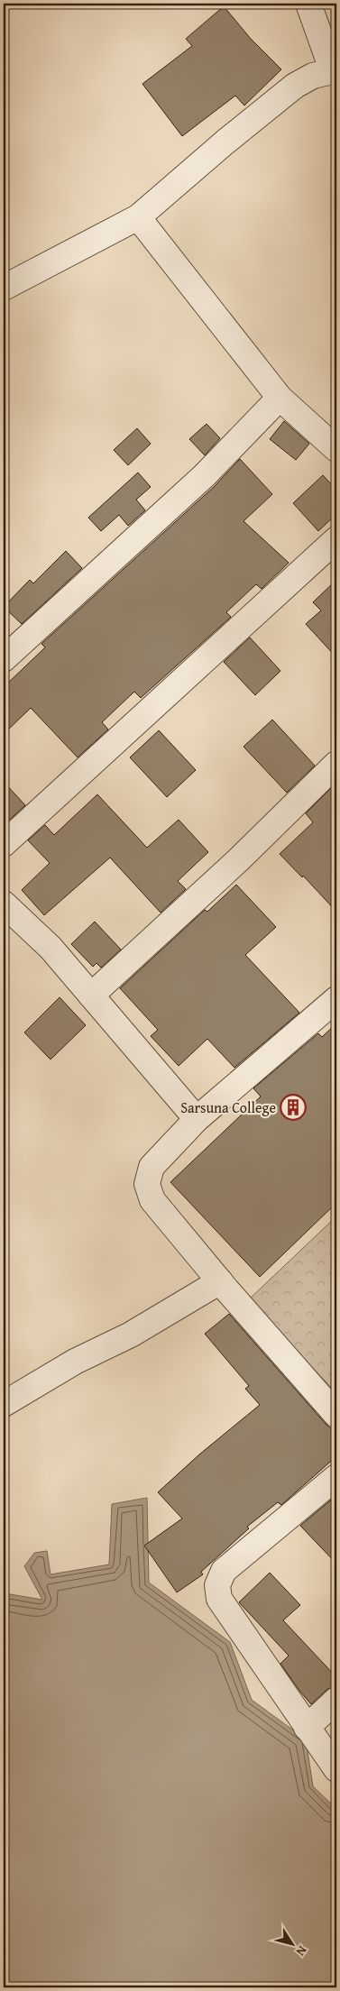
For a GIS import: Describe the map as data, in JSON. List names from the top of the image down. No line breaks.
{"places":{"building":["Sarsuna College"]},"north":"bottom right"}
